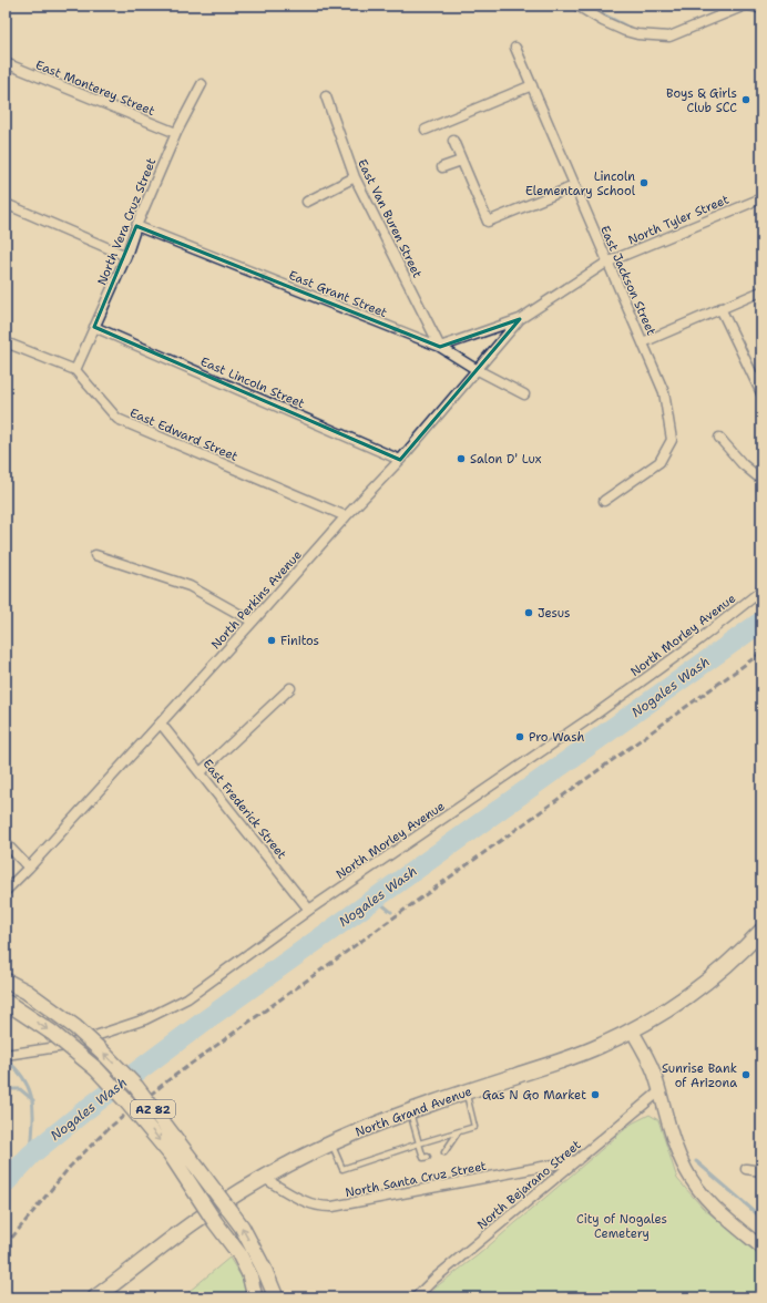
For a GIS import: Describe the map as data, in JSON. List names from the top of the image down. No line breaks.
{"streets":{"main road":["AZ 82","North Grand Avenue"],"street":["East Monterey Street","East Van Buren Street","North Tyler Street","North Vera Cruz Street","East Jackson Street","East Grant Street","East Lincoln Street","East Edward Street","North Perkins Avenue","North Morley Avenue","East Frederick Street","North Santa Cruz Street","North Bejarano Street"]},"crossings":[["East Monterey Street","North Vera Cruz Street"],["East Van Buren Street","North Tyler Street"],["East Van Buren Street","East Grant Street"],["North Tyler Street","East Jackson Street"],["North Tyler Street","East Grant Street"],["North Tyler Street","North Perkins Avenue"],["North Vera Cruz Street","East Grant Street"],["North Vera Cruz Street","East Lincoln Street"],["North Vera Cruz Street","East Edward Street"],["East Grant Street","North Perkins Avenue"],["East Lincoln Street","North Perkins Avenue"],["East Edward Street","North Perkins Avenue"],["North Perkins Avenue","East Frederick Street"],["North Morley Avenue","East Frederick Street"],["North Grand Avenue","North Santa Cruz Street"],["North Santa Cruz Street","North Bejarano Street"]],"one_way":["East Grant Street"],"water":["Nogales Wash"],"parks":["City of Nogales Cemetery"],"places":["Boys & Girls Club SCC","Lincoln Elementary School","Salon D' Lux","Jesus","Finitos","Pro Wash","Sunrise Bank of Arizona","Gas N Go Market"]}
